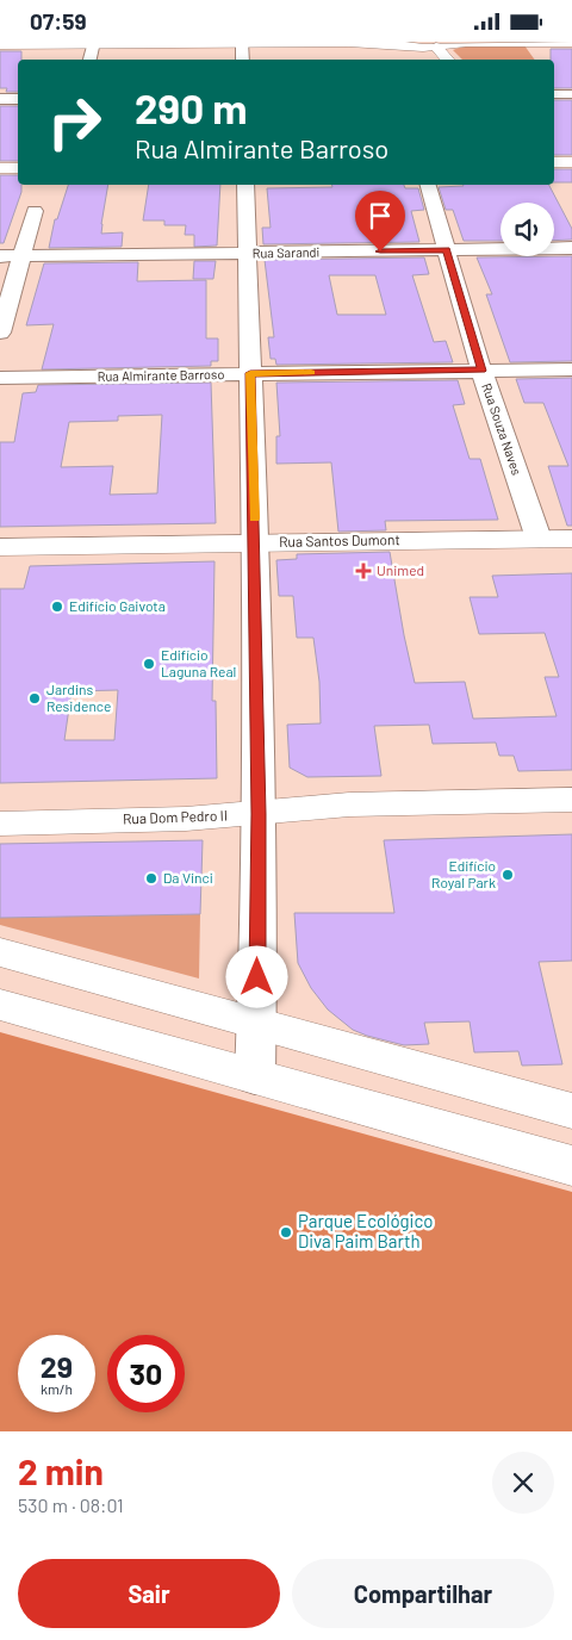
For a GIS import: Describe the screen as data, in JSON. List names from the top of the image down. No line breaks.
{"streets":{"street":["Rua Sarandi","Rua Almirante Barroso","Rua Souza Naves","Rua Santos Dumont","Rua Dom Pedro II"]},"crossings":[["Rua Sarandi","Rua Souza Naves"],["Rua Almirante Barroso","Rua Souza Naves"],["Rua Souza Naves","Rua Santos Dumont"]],"places":{"health":["Unimed"],"other":["Edifício Gaivota","Edifício Laguna Real","Jardins Residence","Edifício Royal Park","Da Vinci","Parque Ecológico Diva Paim Barth"]},"page":{"status":"07:59","turn":["290 m","Rua Almirante Barroso"],"speed":"29 km/h","limit":"30","heading":["2 min","530 m · 08:01"],"buttons":["Sair","Compartilhar"]}}
